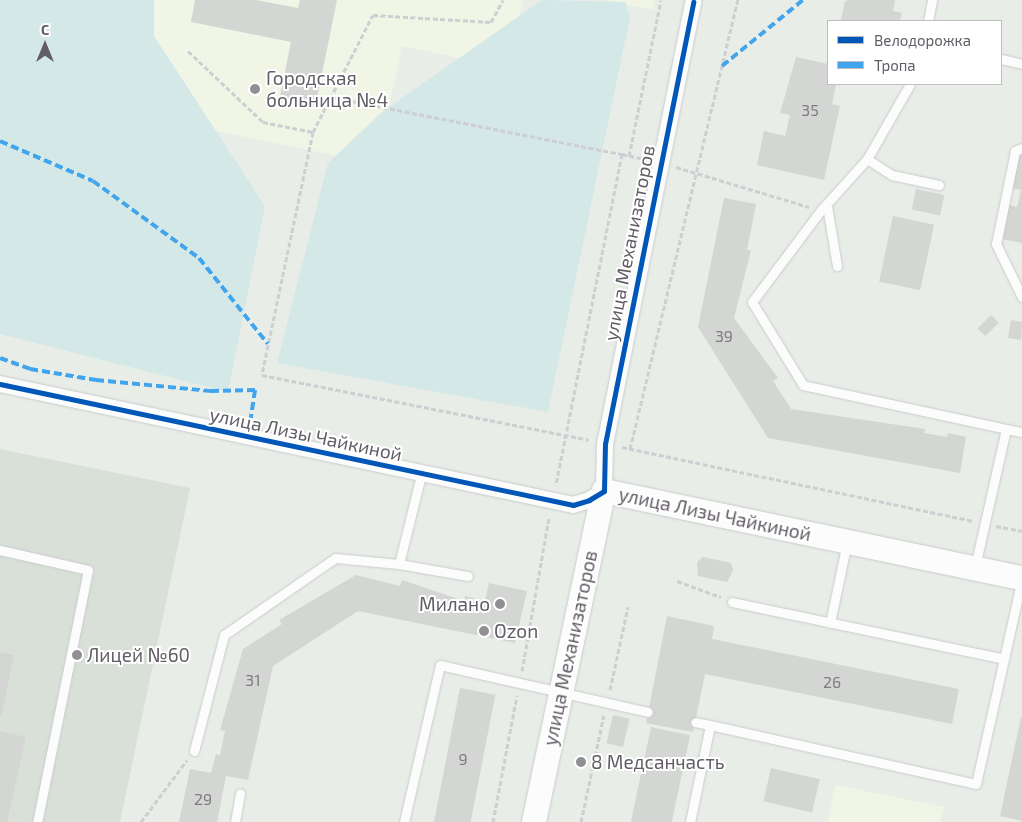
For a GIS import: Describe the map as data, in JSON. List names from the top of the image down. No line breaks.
{"streets":{"main road":["улица Механизаторов","улица Лизы Чайкиной"]},"crossings":[["улица Механизаторов","улица Лизы Чайкиной"]],"places":["Городская больница №4","Милано","Ozon","Лицей №60","8 Медсанчасть"],"house_numbers":["35","39","31","26","9","29"],"legend":["Велодорожка","Тропа"],"north":"top"}
